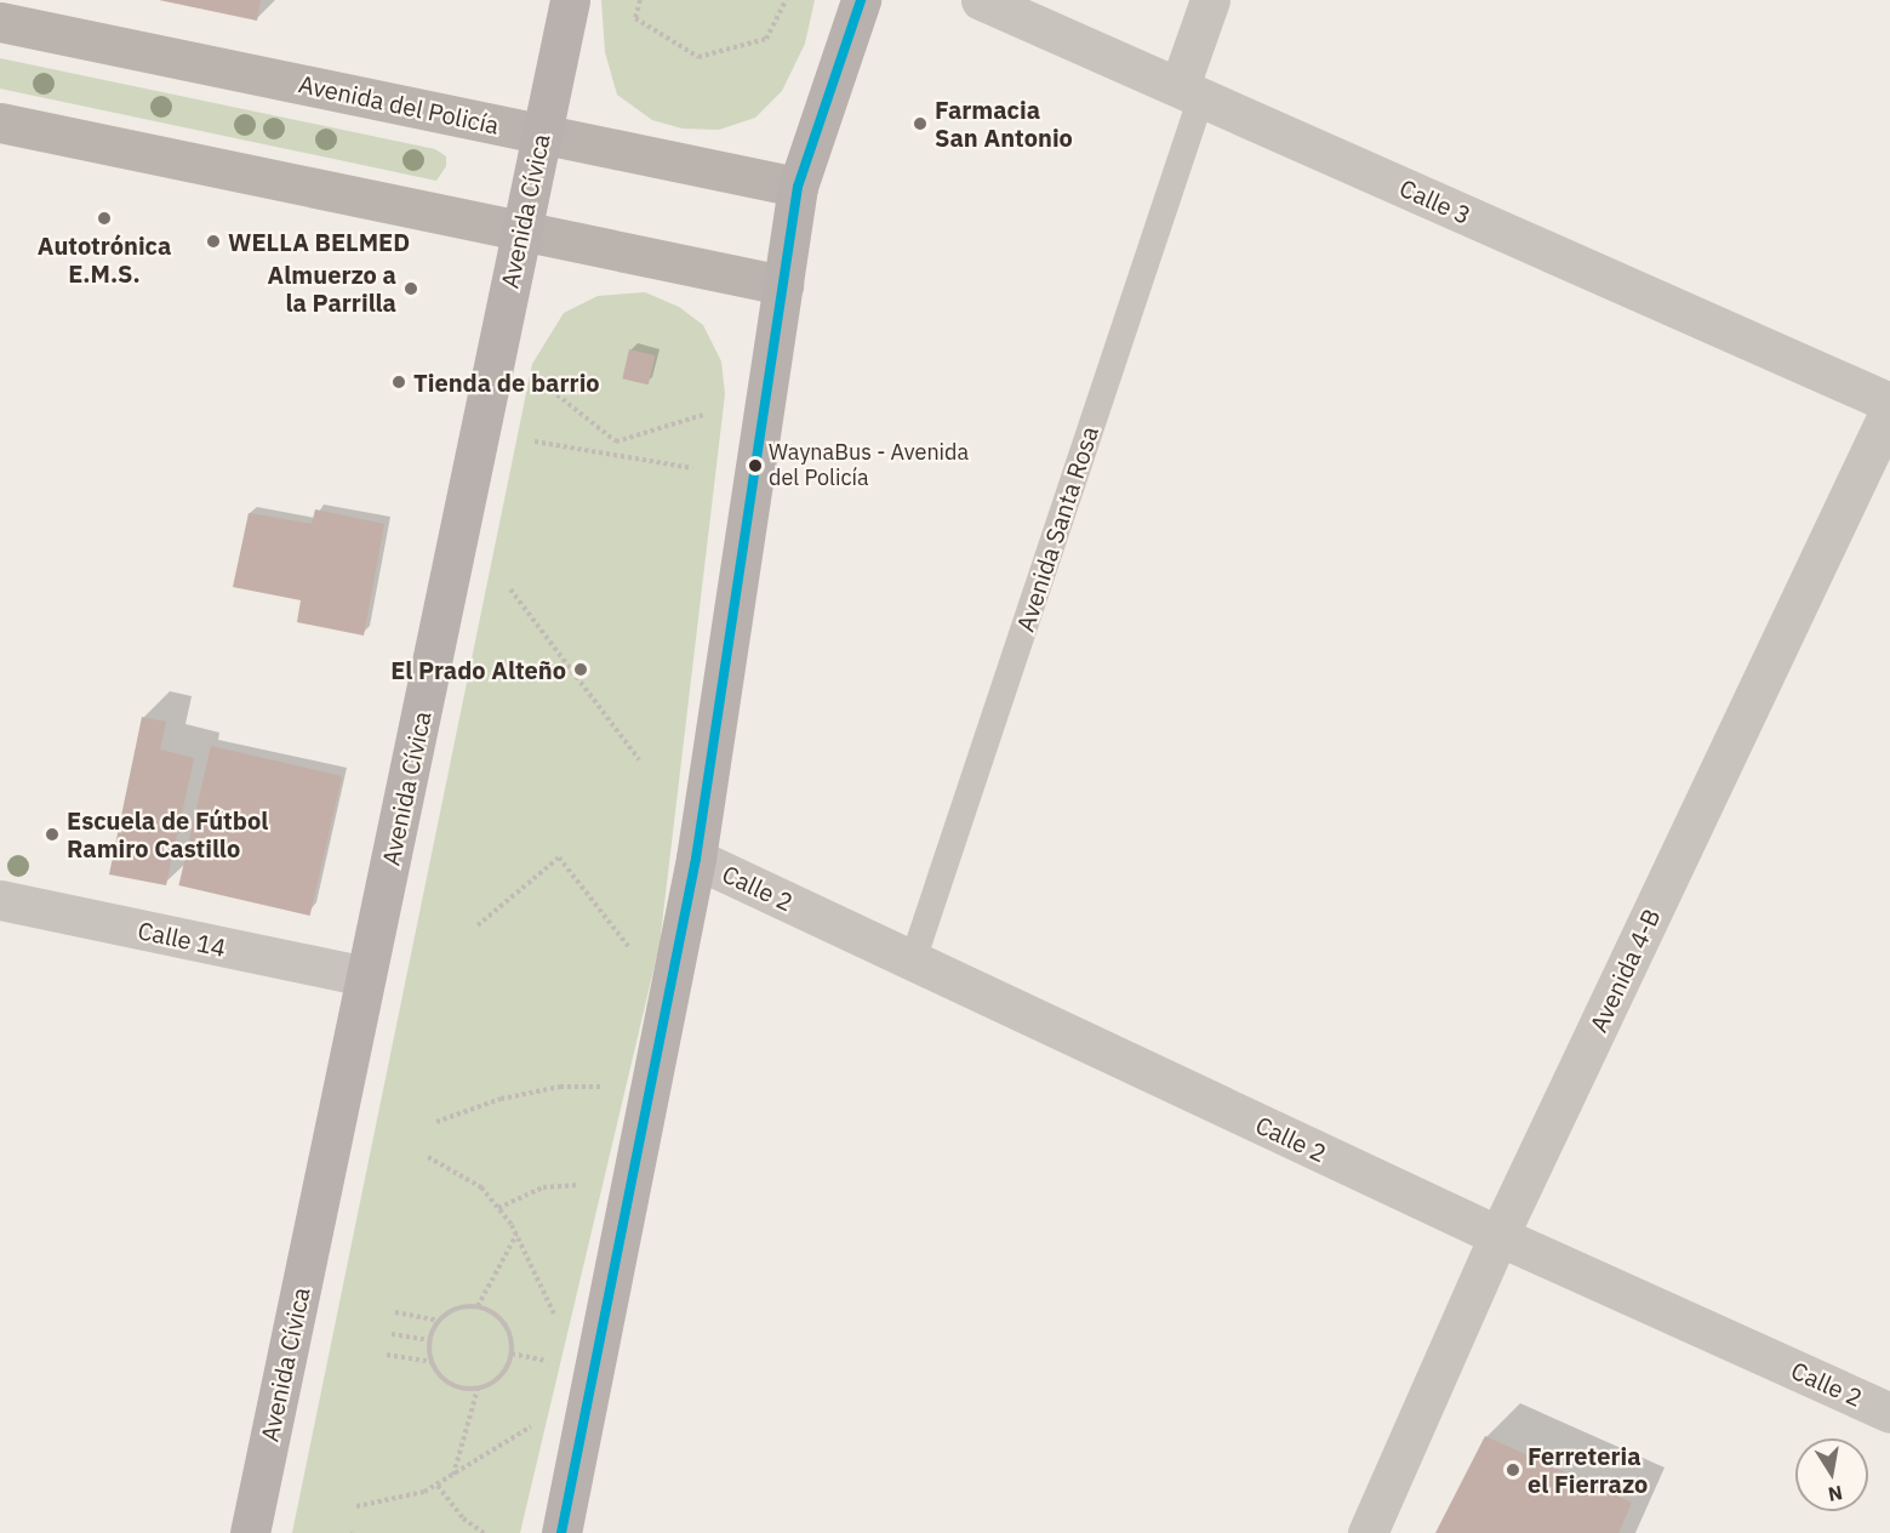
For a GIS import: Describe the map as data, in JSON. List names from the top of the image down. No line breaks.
{"streets":{"main road":["Avenida del Policía","Avenida Cívica"],"street":["Calle 3","Calle 2","Calle 14","Avenida 4-B"],"lane":["Avenida Santa Rosa"]},"crossings":[["Avenida del Policía","Avenida Cívica"],["Calle 3","Avenida Santa Rosa"],["Avenida Cívica","Calle 14"],["Avenida Santa Rosa","Calle 2"],["Calle 2","Avenida 4-B"]],"places":["Farmacia San Antonio","Autotrónica E.M.S.","WELLA BELMED","Almuerzo a la Parrilla","Tienda de barrio","WaynaBus - Avenida del Policía","El Prado Alteño","Escuela de Fútbol Ramiro Castillo","Ferreteria el Fierrazo"],"north":"bottom"}
